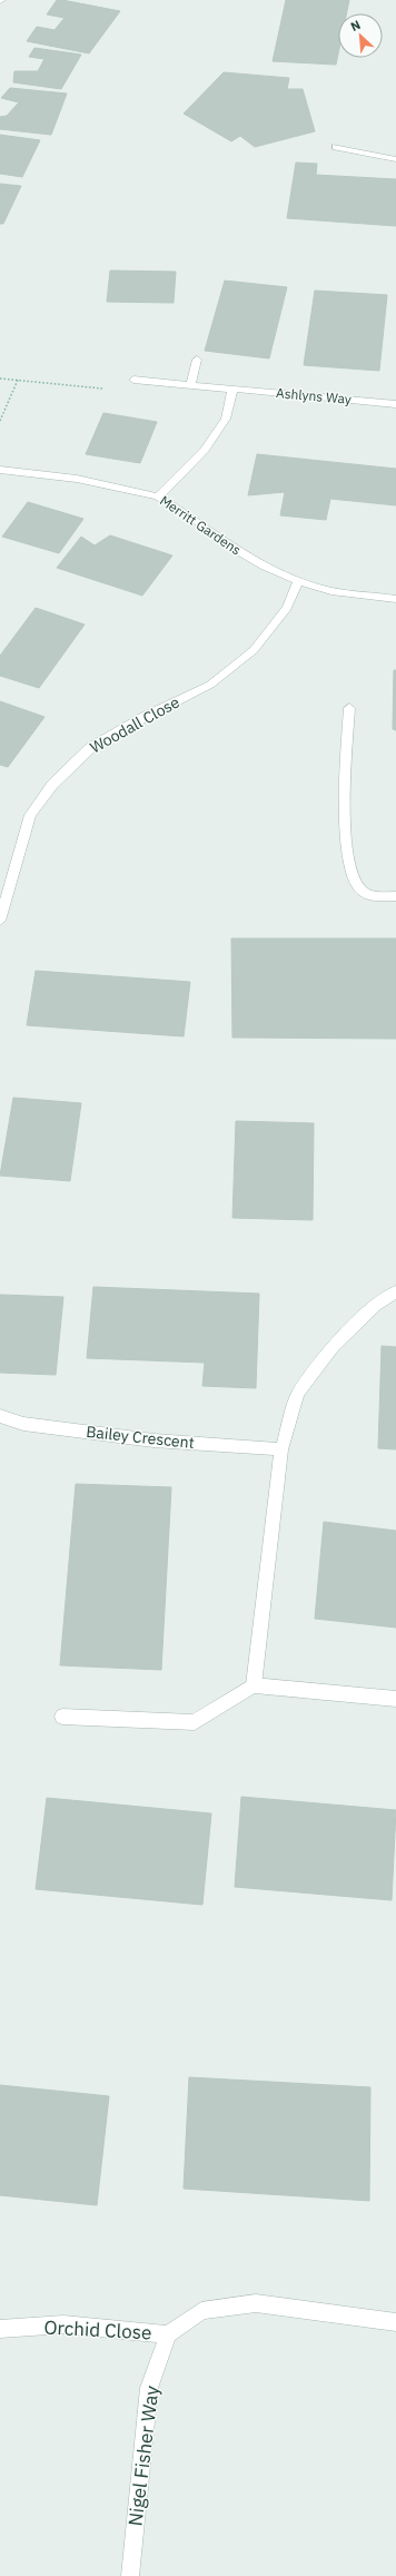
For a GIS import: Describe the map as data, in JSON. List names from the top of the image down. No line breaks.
{"streets":{"street":["Ashlyns Way","Merritt Gardens","Woodall Close","Bailey Crescent","Orchid Close","Nigel Fisher Way"]},"crossings":[["Merritt Gardens","Woodall Close"],["Orchid Close","Nigel Fisher Way"]],"north":"top left"}
